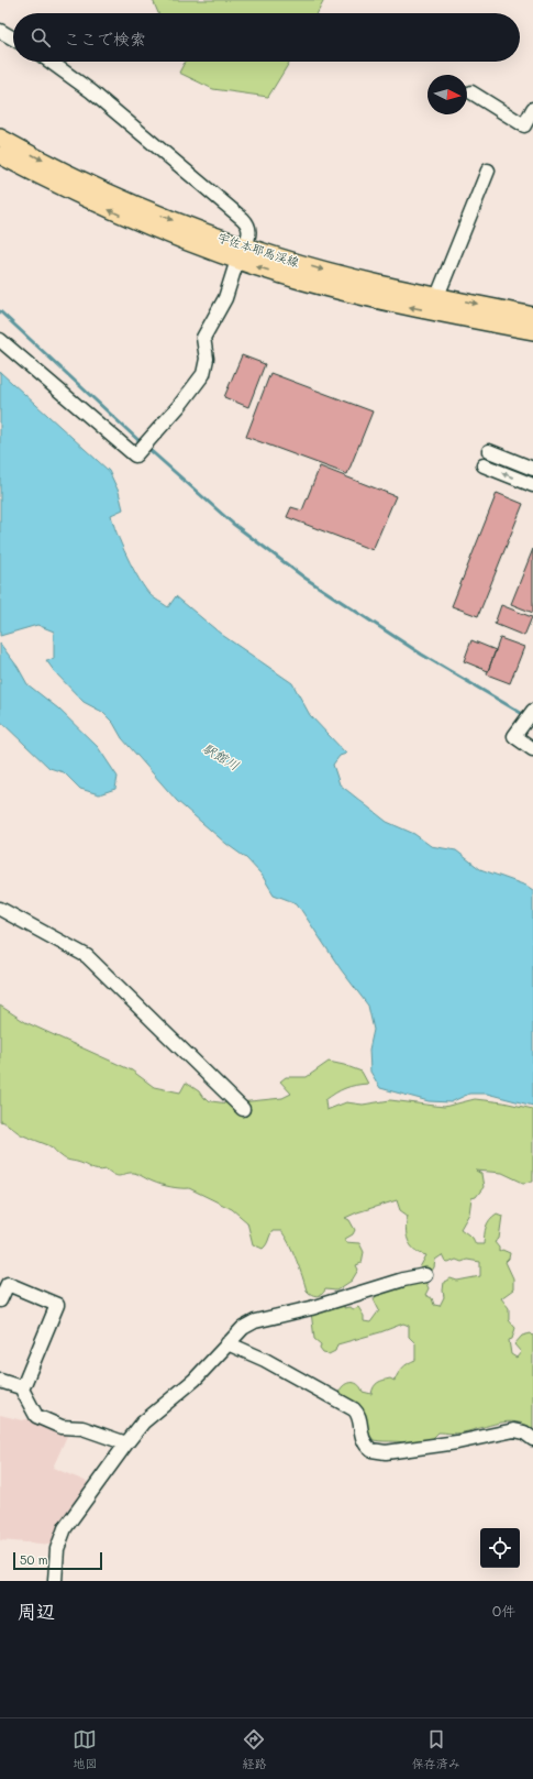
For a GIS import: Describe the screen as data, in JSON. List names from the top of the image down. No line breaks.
{"streets":{"main road":["宇佐本耶馬渓線"]},"water":["駅館川"],"scale_bar":"50 m","north":"right","page":{"search":"ここで検索","scale":"50 m","heading":["周辺","0件"],"nav":["地図","経路","保存済み"]}}
